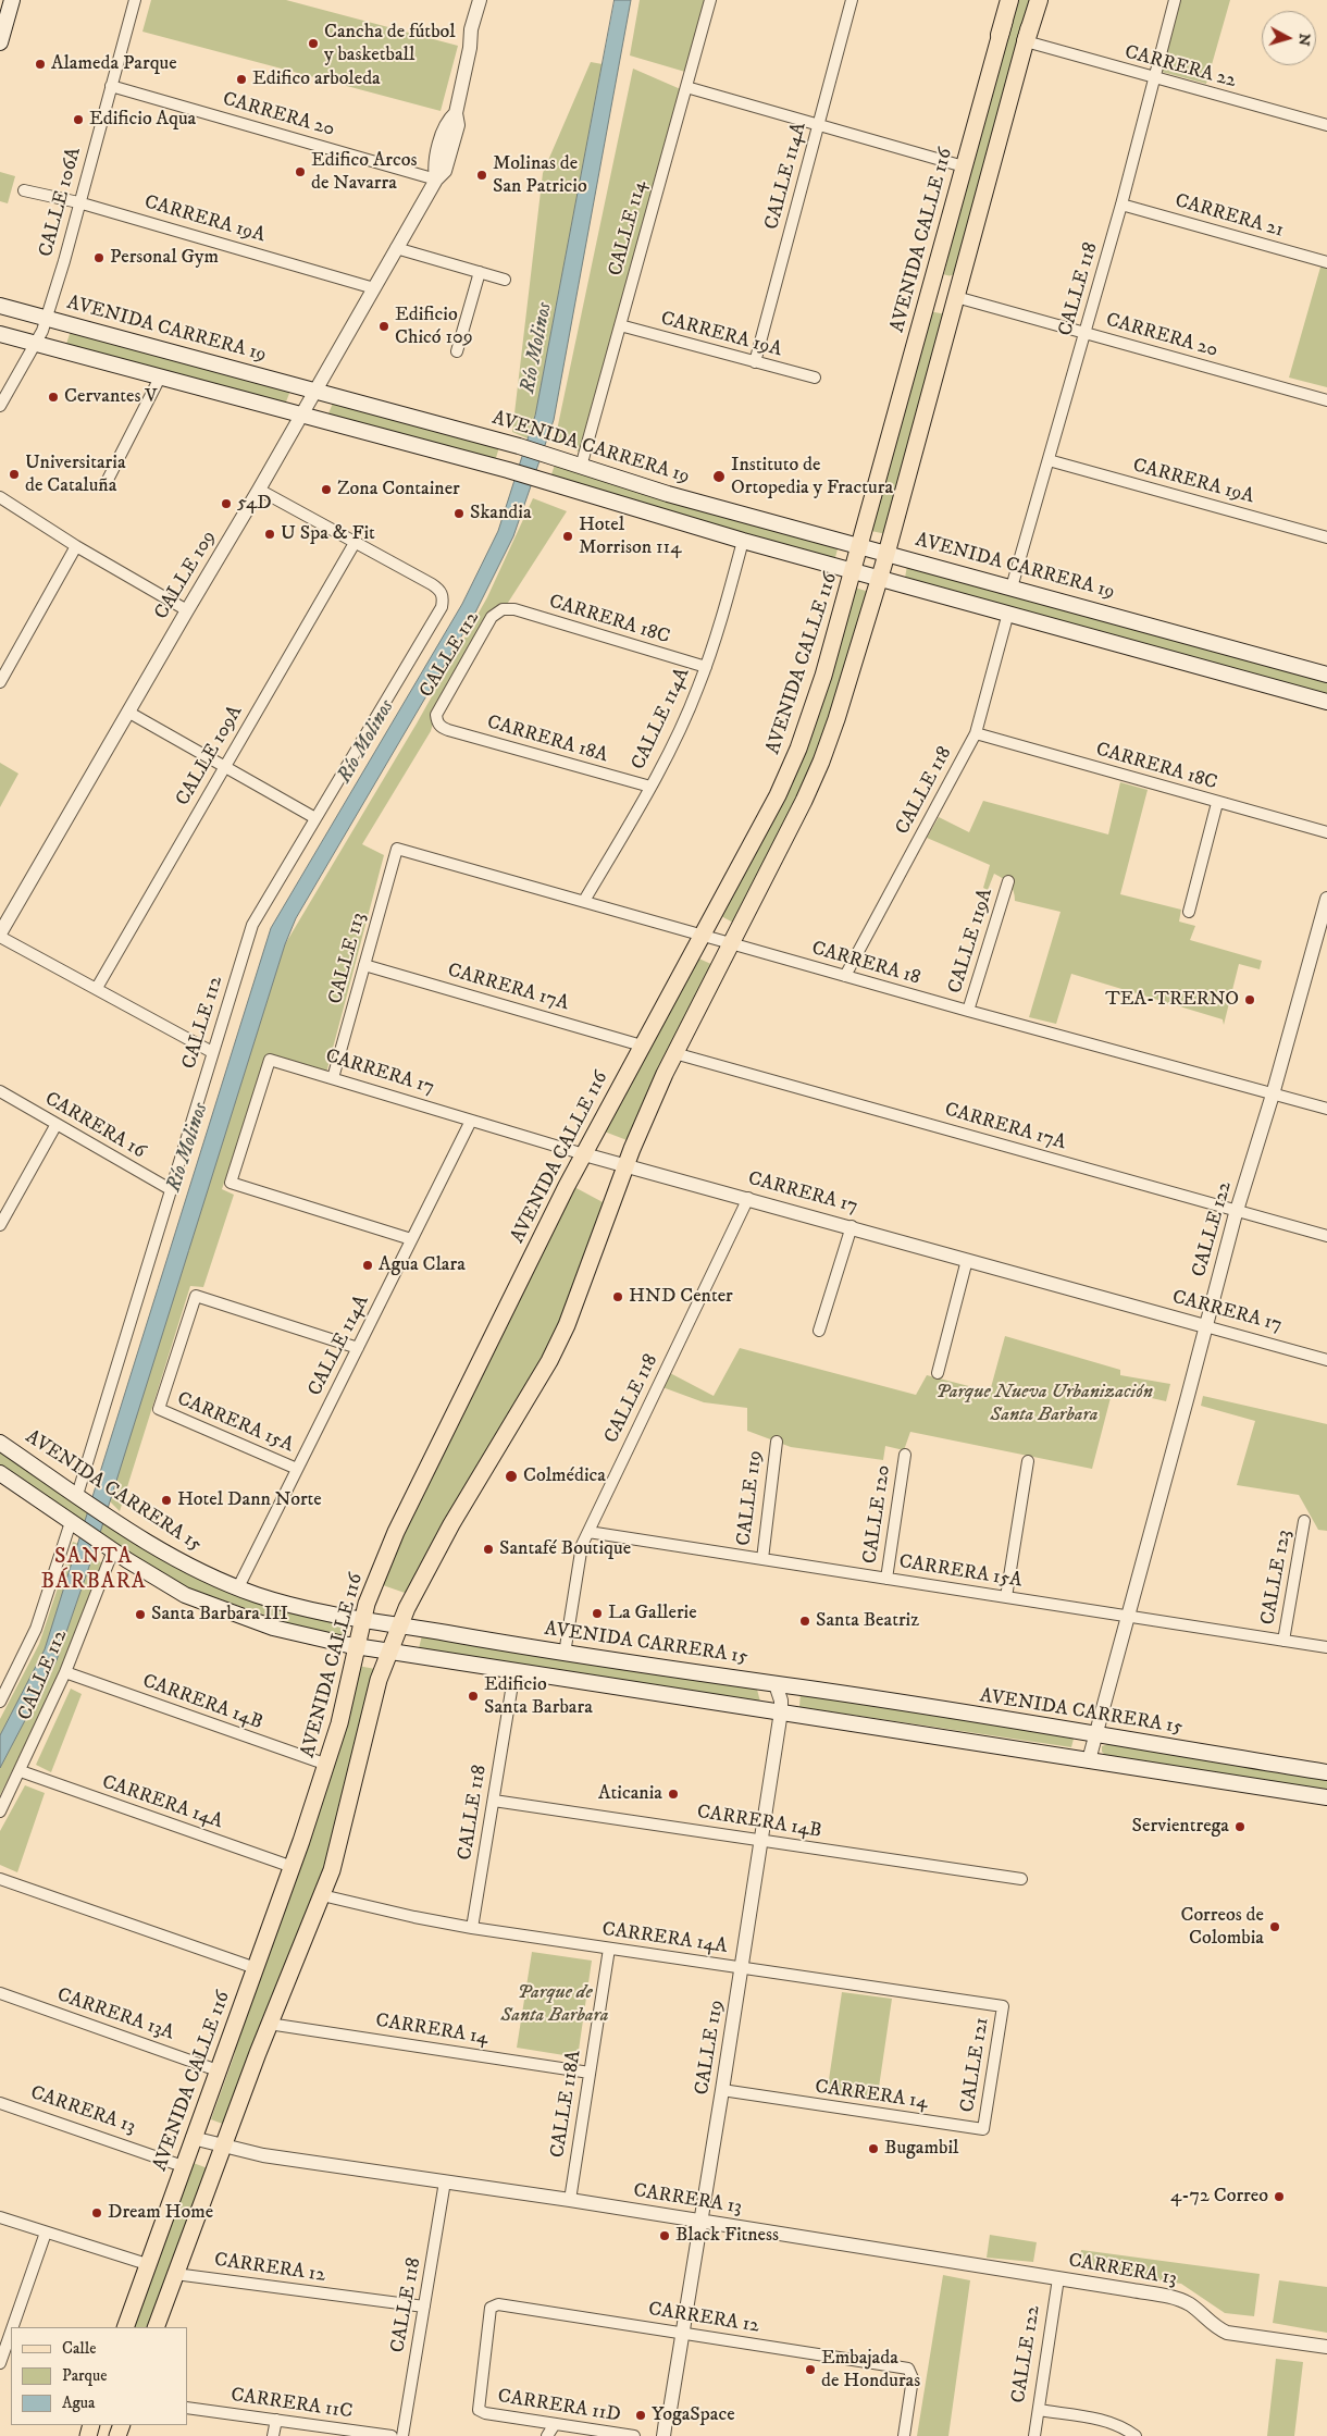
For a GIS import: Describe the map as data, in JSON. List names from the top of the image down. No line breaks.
{"streets":{"main road":["AVENIDA CALLE 116","AVENIDA CARRERA 19","AVENIDA CARRERA 15"],"street":["CARRERA 22","CARRERA 20","CALLE 114A","CALLE 106A","CARRERA 21","CARRERA 19A","CALLE 114","CALLE 118","CALLE 109","CARRERA 18C","CALLE 112","CARRERA 18A","CALLE 109A","CALLE 119A","CALLE 113","CARRERA 18","CARRERA 17A","CARRERA 17","CARRERA 16","CALLE 122","CARRERA 15A","CALLE 119","CALLE 120","CALLE 123","CARRERA 14B","CARRERA 14A","CARRERA 13A","CARRERA 14","CALLE 121","CALLE 118A","CARRERA 13","CARRERA 12","CARRERA 11C","CARRERA 11D"]},"crossings":[["CARRERA 22","CALLE 118"],["CARRERA 20","CALLE 106A"],["CARRERA 20","CALLE 118"],["CARRERA 20","CALLE 109"],["CALLE 114A","CARRERA 19A"],["CALLE 114A","CARRERA 18C"],["CALLE 114A","CARRERA 18A"],["CALLE 114A","CARRERA 18"],["CALLE 114A","CARRERA 17"],["CALLE 114A","CARRERA 15A"],["CALLE 114A","AVENIDA CARRERA 15"],["CALLE 106A","CARRERA 19A"],["CALLE 106A","AVENIDA CARRERA 19"],["CARRERA 21","CALLE 118"],["CARRERA 19A","CALLE 114"],["CARRERA 19A","CALLE 118"],["CARRERA 19A","CALLE 109"],["CALLE 114","AVENIDA CARRERA 19"],["AVENIDA CALLE 116","AVENIDA CARRERA 19"],["AVENIDA CALLE 116","CARRERA 18"],["AVENIDA CALLE 116","CARRERA 17A"],["AVENIDA CALLE 116","CARRERA 17"],["AVENIDA CALLE 116","AVENIDA CARRERA 15"],["AVENIDA CALLE 116","CARRERA 14B"],["AVENIDA CALLE 116","CARRERA 14A"],["AVENIDA CALLE 116","CARRERA 13A"],["AVENIDA CALLE 116","CARRERA 13"],["CALLE 118","AVENIDA CARRERA 19"],["CALLE 118","CARRERA 18C"],["CALLE 118","CARRERA 18"],["CALLE 118","CARRERA 17"],["CALLE 118","CARRERA 15A"],["CALLE 118","AVENIDA CARRERA 15"],["CALLE 118","CARRERA 14B"],["CALLE 118","CARRERA 14A"],["CALLE 118","CARRERA 13"],["CALLE 118","CARRERA 12"],["AVENIDA CARRERA 19","CALLE 109"],["CARRERA 18C","CALLE 112"],["CALLE 112","CARRERA 18A"],["CALLE 112","CALLE 109A"],["CALLE 112","CARRERA 16"],["CALLE 112","AVENIDA CARRERA 15"],["CALLE 112","CARRERA 14B"],["CALLE 112","CARRERA 14A"],["CALLE 119A","CARRERA 18"],["CALLE 113","CARRERA 18"],["CALLE 113","CARRERA 17A"],["CALLE 113","CARRERA 17"],["CARRERA 18","CALLE 122"],["CARRERA 17A","CALLE 122"],["CARRERA 17","CALLE 122"],["CALLE 122","CARRERA 15A"],["CALLE 122","AVENIDA CARRERA 15"],["CALLE 122","CARRERA 13"],["CARRERA 15A","CALLE 119"],["CARRERA 15A","CALLE 120"],["CARRERA 15A","CALLE 123"],["AVENIDA CARRERA 15","CALLE 119"],["CALLE 119","CARRERA 14B"],["CALLE 119","CARRERA 14A"],["CALLE 119","CARRERA 14"],["CALLE 119","CARRERA 13"],["CALLE 119","CARRERA 12"],["CARRERA 14A","CALLE 121"],["CARRERA 14A","CALLE 118A"],["CARRERA 14","CALLE 121"],["CARRERA 14","CALLE 118A"],["CALLE 118A","CARRERA 13"],["CARRERA 12","CARRERA 11D"]],"districts":["SANTA BÁRBARA"],"water":["Río Molinos"],"parks":["Parque Nueva Urbanización Santa Barbara","Parque de Santa Barbara"],"places":["Cancha de fútbol y basketball","Alameda Parque","Edifico arboleda","Edificio Aqua","Edifico Arcos de Navarra","Molinas de San Patricio","Personal Gym","Edificio Chicó 109","Cervantes V","Universitaria de Cataluña","Instituto de Ortopedia y Fractura","Zona Container","54D","Skandia","U Spa & Fit","Hotel Morrison 114","TEA-TRERNO","Agua Clara","HND Center","Colmédica","Hotel Dann Norte","Santafé Boutique","La Gallerie","Santa Barbara III","Santa Beatriz","Edificio Santa Barbara","Aticania","Servientrega","Correos de Colombia","Bugambil","4-72 Correo","Dream Home","Black Fitness","Embajada de Honduras","YogaSpace"],"legend":["Calle","Parque","Agua"],"north":"right"}
